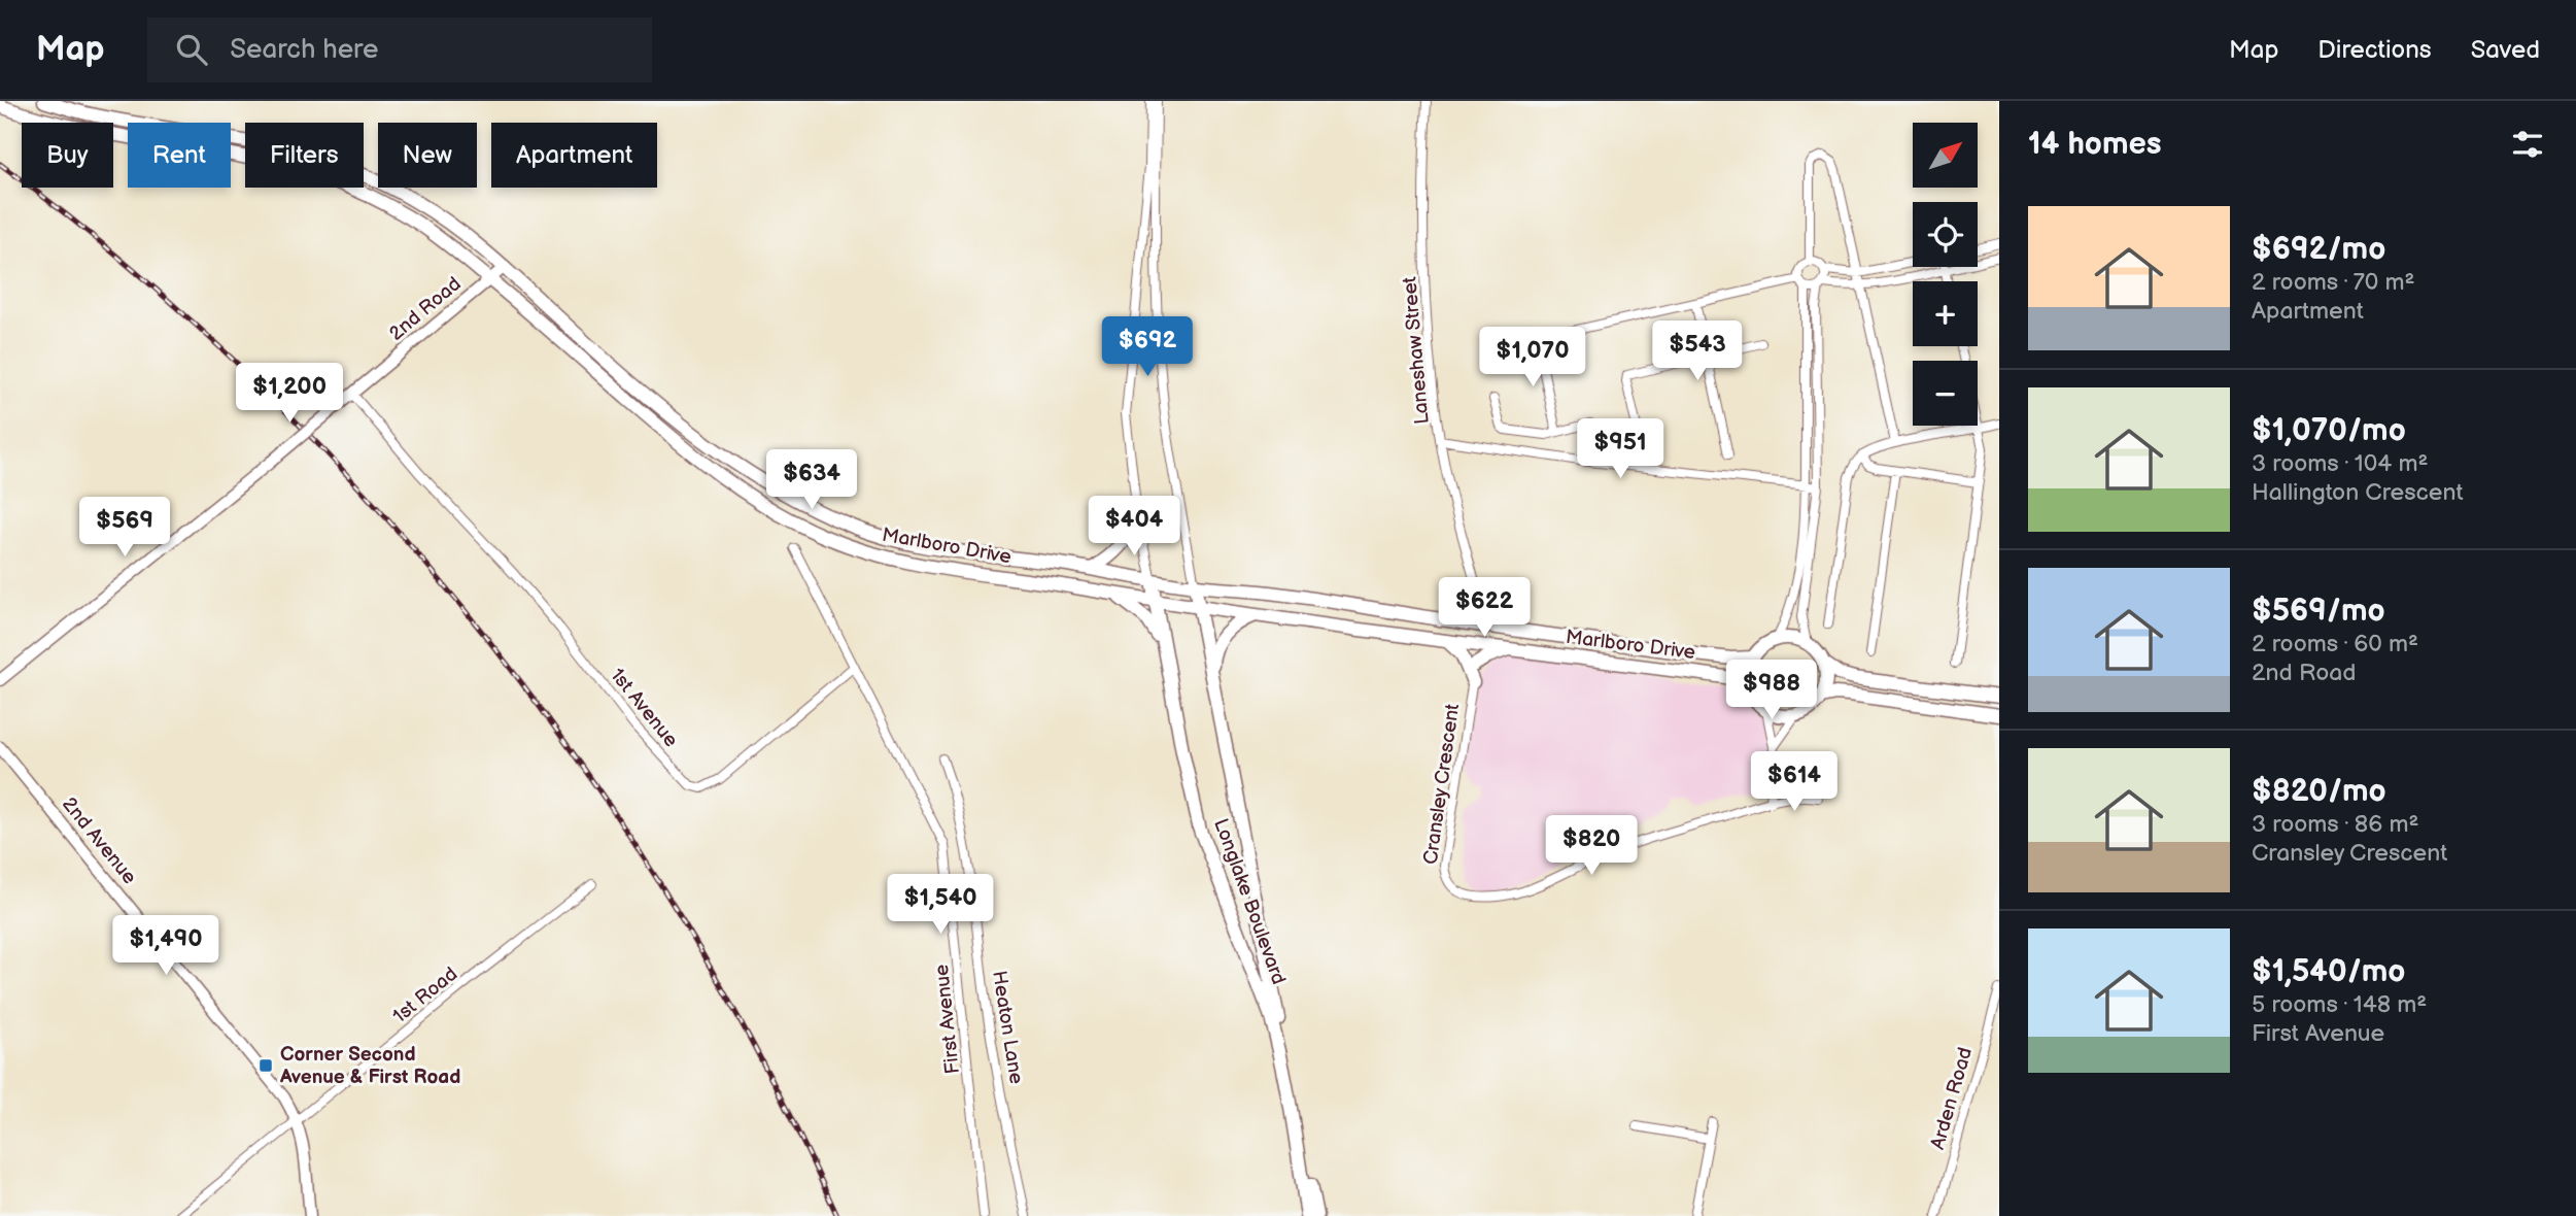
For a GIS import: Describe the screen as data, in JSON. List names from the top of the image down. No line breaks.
{"streets":{"main road":["Marlboro Drive","Longlake Boulevard"],"street":["2nd Road","Laneshaw Street","1st Avenue","Cransley Crescent","2nd Avenue","1st Road","First Avenue","Heaton Lane","Arden Road"]},"crossings":[["2nd Road","Marlboro Drive"],["2nd Road","1st Avenue"],["Laneshaw Street","Marlboro Drive"],["Marlboro Drive","Cransley Crescent"],["Marlboro Drive","Longlake Boulevard"],["1st Avenue","First Avenue"],["2nd Avenue","1st Road"]],"places":{"transit":["Corner Second Avenue & First Road"]},"north":"top right","page":{"header":"Map","search":"Search here","nav":["Map","Directions","Saved"],"heading":"14 homes","map_buttons":["+","−"],"chip":["Buy","Rent","Filters","New","Apartment"],"list":[{"name":"$692/mo","note":"2 rooms · 70 m² · Apartment"},{"name":"$1,070/mo","note":"3 rooms · 104 m² · Hallington Crescent"},{"name":"$569/mo","note":"2 rooms · 60 m² · 2nd Road"},{"name":"$820/mo","note":"3 rooms · 86 m² · Cransley Crescent"},{"name":"$1,540/mo","note":"5 rooms · 148 m² · First Avenue"}],"price":["$692","$543","$1,070","$1,200","$951","$634","$404","$569","$622","$988","$614","$820","$1,540","$1,490"]}}
